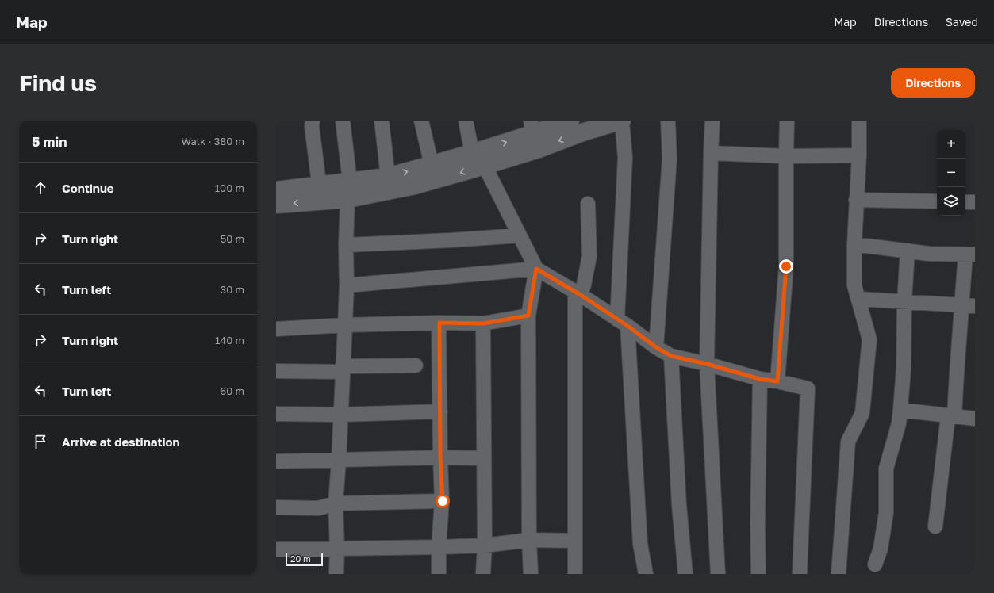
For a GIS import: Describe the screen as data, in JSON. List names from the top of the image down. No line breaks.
{"scale_bar":"20 m","page":{"header":"Map","nav":["Map","Directions","Saved"],"buttons":"Directions","title":"Find us","heading":["5 min","Walk · 380 m"],"map_buttons":["+","−"],"list":[["Continue","100 m"],["Turn right","50 m"],["Turn left","30 m"],["Turn right","140 m"],["Turn left","60 m"],"Arrive at destination"],"scale":"20 m"}}
